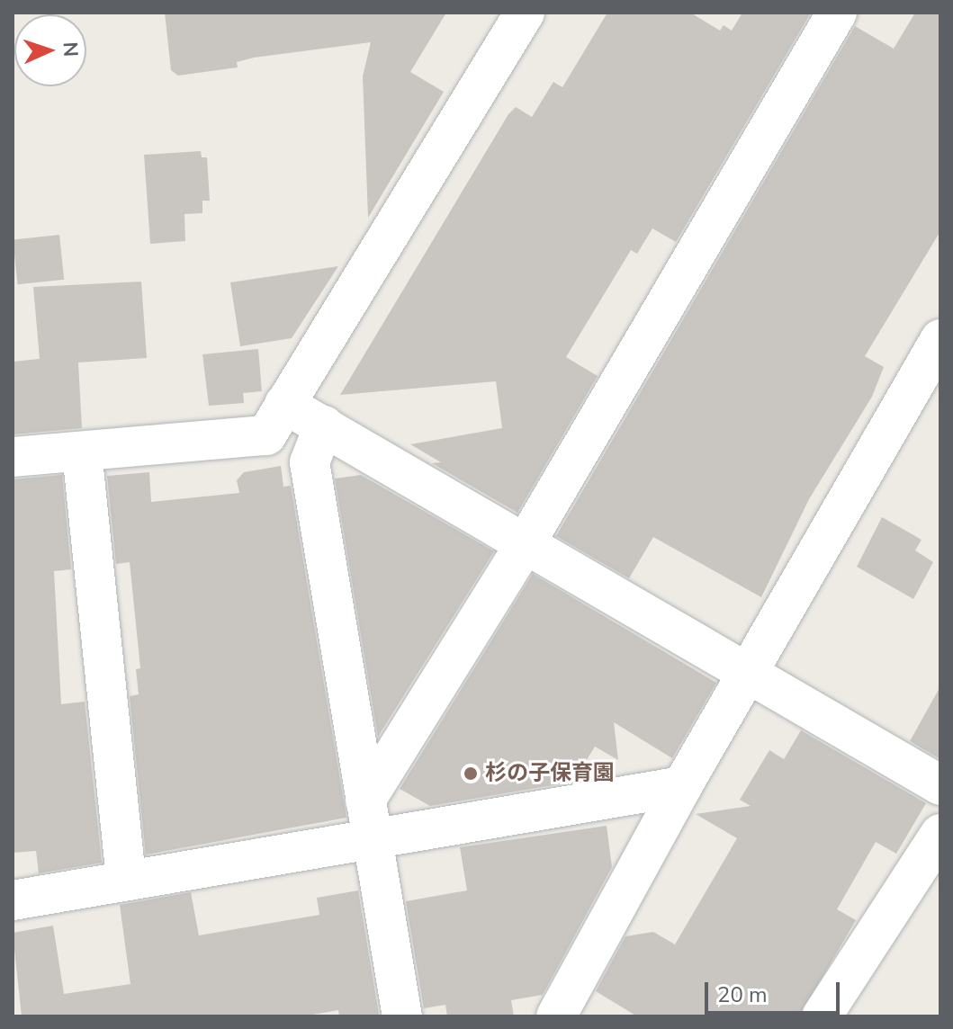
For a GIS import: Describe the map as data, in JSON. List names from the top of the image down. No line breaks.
{"places":["杉の子保育園"],"scale_bar":"20 m","north":"right"}
